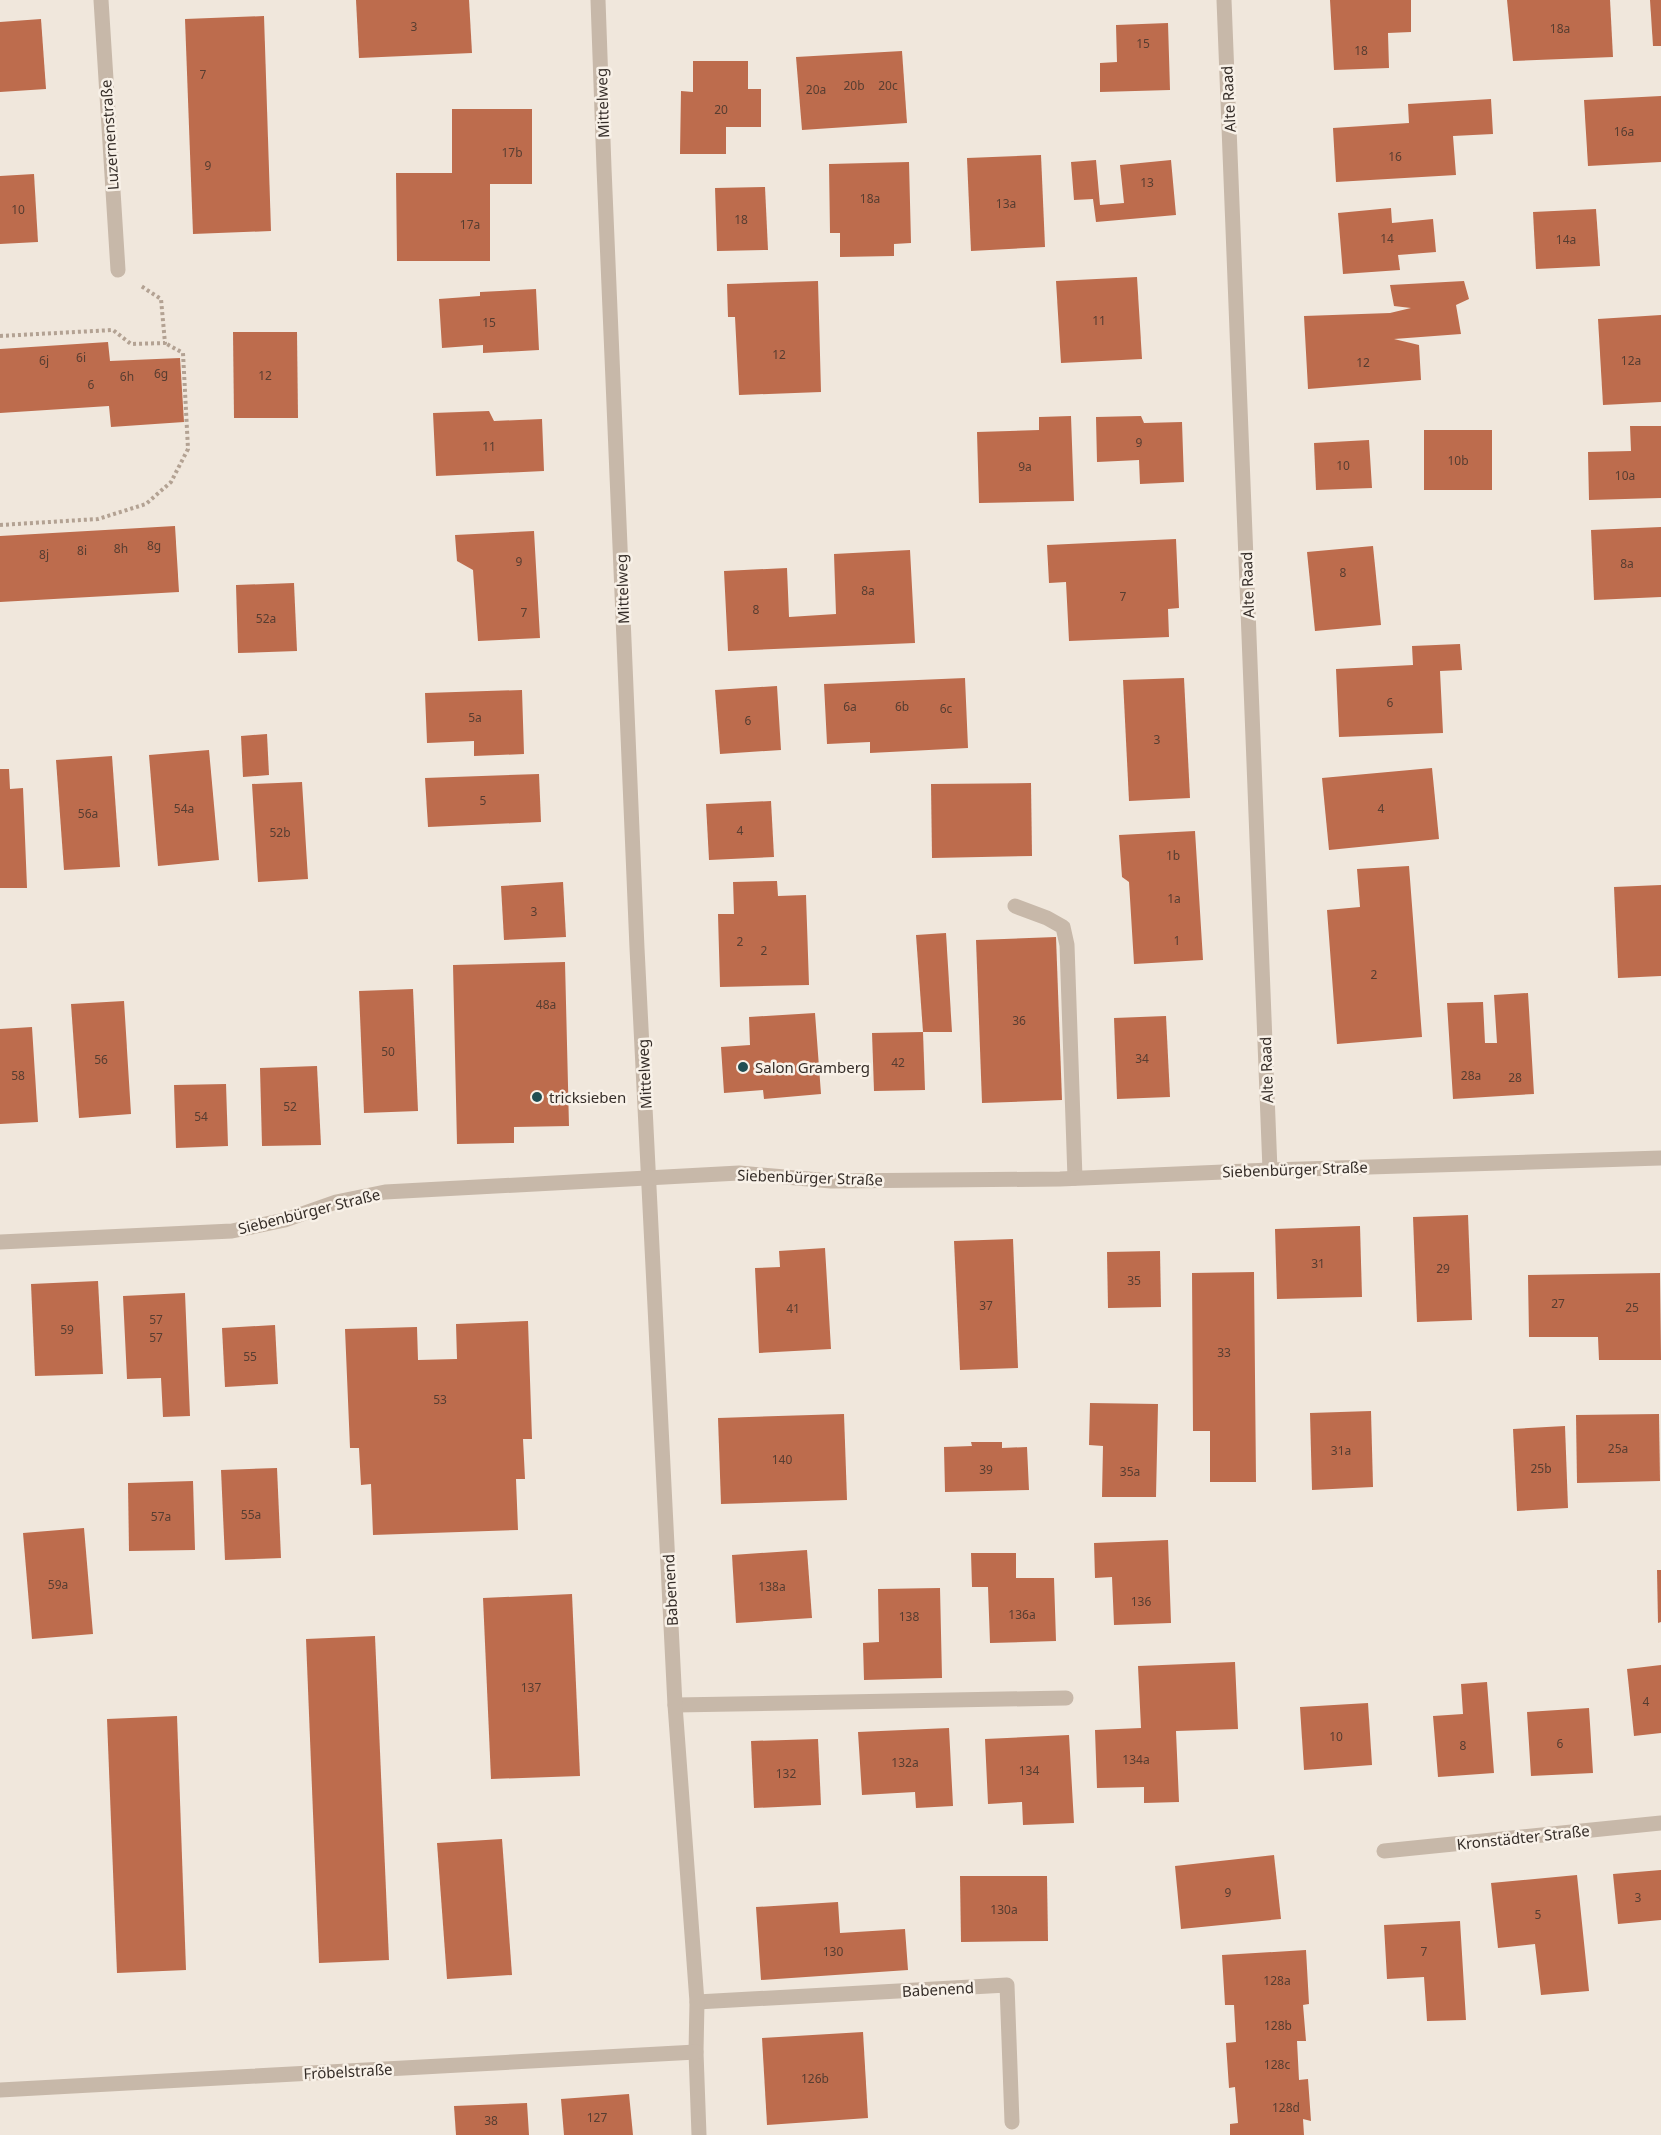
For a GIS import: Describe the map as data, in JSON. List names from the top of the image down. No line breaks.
{"streets":{"street":["Alte Raad","Mittelweg","Luzernenstraße","Siebenbürger Straße","Babenend","Kronstädter Straße","Fröbelstraße"]},"crossings":[["Alte Raad","Siebenbürger Straße"],["Mittelweg","Siebenbürger Straße"],["Mittelweg","Babenend"],["Siebenbürger Straße","Babenend"],["Babenend","Fröbelstraße"]],"places":["Salon Gramberg","tricksieben"],"house_numbers":["3","18a","15","18","7","20b","20c","20a","20","16a","17b","16","9","13","18a","13a","10","18","17a","14","14a","11","15","12","6i","6j","12a","12","6g","12","6h","6","9","11","10b","10","9a","10a","8g","8h","8i","8j","9","8a","8","8a","7","8","7","52a","6","6a","6b","6c","5a","6","3","5","54a","4","56a","4","52b","1b","1a","3","1","2","2","2","48a","36","50","34","56","42","58","28a","28","52","54","31","29","35","27","37","25","41","57","59","57","33","55","53","25a","31a","140","25b","39","35a","55a","57a","59a","138a","136","136a","138","137","4","10","6","8","134a","132a","134","132","9","3","130a","5","130","7","128a","128b","128c","126b","128d","127","38"]}
